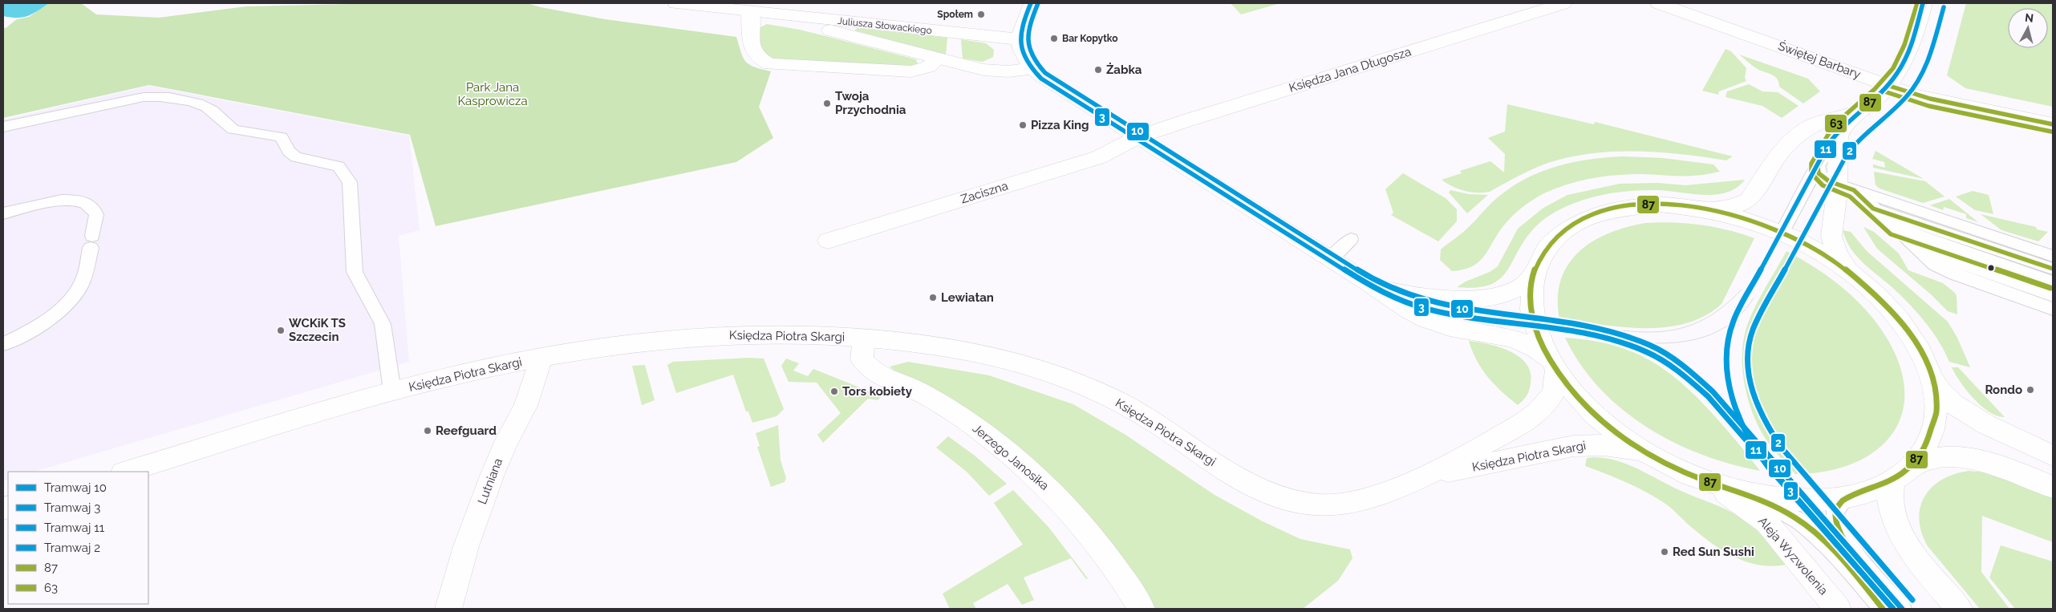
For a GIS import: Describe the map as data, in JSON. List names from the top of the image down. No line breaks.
{"streets":{"street":["Juliusza Słowackiego","Świętej Barbary","Księdza Jana Długosza","Zaciszna","Księdza Piotra Skargi","Jerzego Janosika","Lutniana","Aleja Wyzwolenia"]},"crossings":[["Księdza Jana Długosza","Zaciszna"],["Księdza Piotra Skargi","Jerzego Janosika"],["Księdza Piotra Skargi","Lutniana"]],"parks":["Park Jana Kasprowicza"],"places":["Społem","Bar Kopytko","Żabka","Twoja Przychodnia","Pizza King","Lewiatan","WCKiK TS Szczecin","Rondo","Tors kobiety","Reefguard","Red Sun Sushi"],"lines":["tram line 10","tram line 3","tram line 11","transit line 87","transit line 63","tram line 2"],"legend":["Tramwaj 10","Tramwaj 3","Tramwaj 11","Tramwaj 2","87","63"],"north":"top"}
